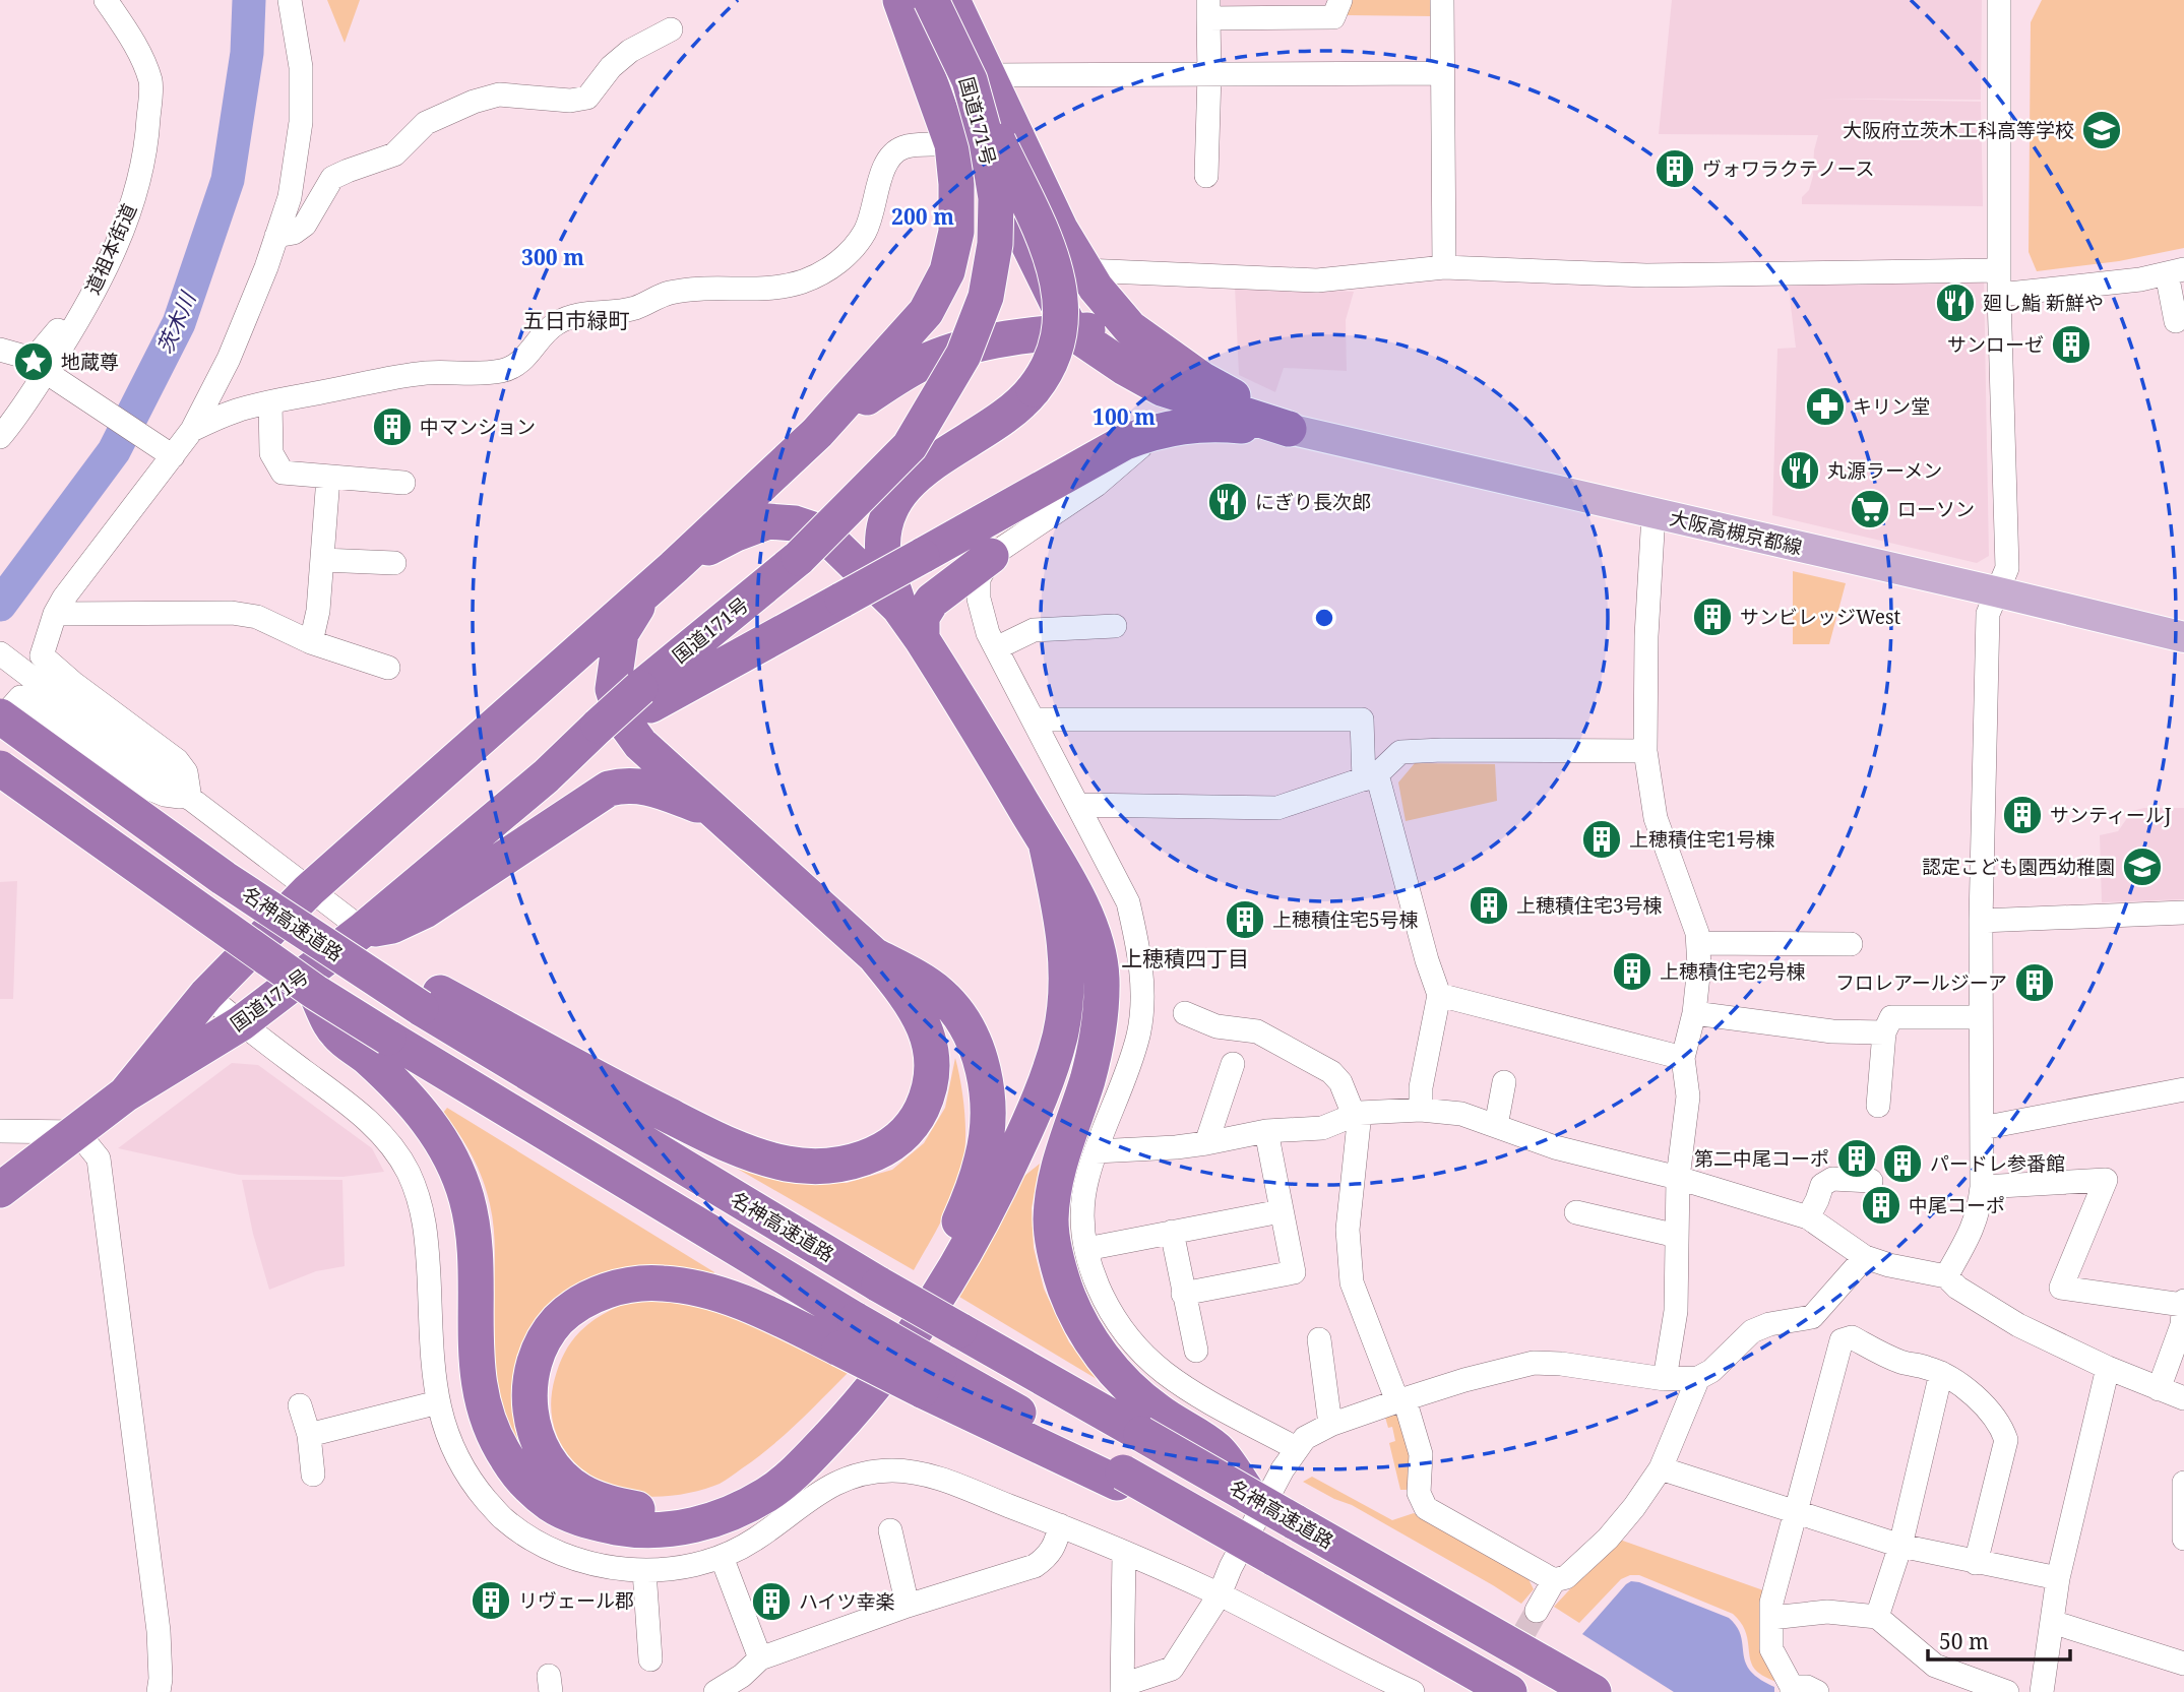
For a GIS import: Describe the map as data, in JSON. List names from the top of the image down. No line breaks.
{"streets":{"highway":["国道171号","名神高速道路"],"main road":["大阪高槻京都線"],"street":["道祖本街道"]},"districts":["五日市緑町","上穂積四丁目"],"water":["茨木川"],"places":{"school or university":["大阪府立茨木工科高等学校","認定こども園西幼稚園"],"building":["ヴォワラクテノース","サンローゼ","中マンション","サンビレッジWest","サンティールJ","上穂積住宅1号棟","上穂積住宅3号棟","上穂積住宅5号棟","上穂積住宅2号棟","フロレアールジーア","第二中尾コーポ","パードレ参番館","中尾コーポ","リヴェール郡","ハイツ幸楽"],"restaurant":["廻し鮨 新鮮や","丸源ラーメン","にぎり長次郎"],"place":["地蔵尊"],"pharmacy":["キリン堂"],"supermarket":["ローソン"]},"scale_bar":"50 m","rings":["200 m","300 m","100 m"]}
